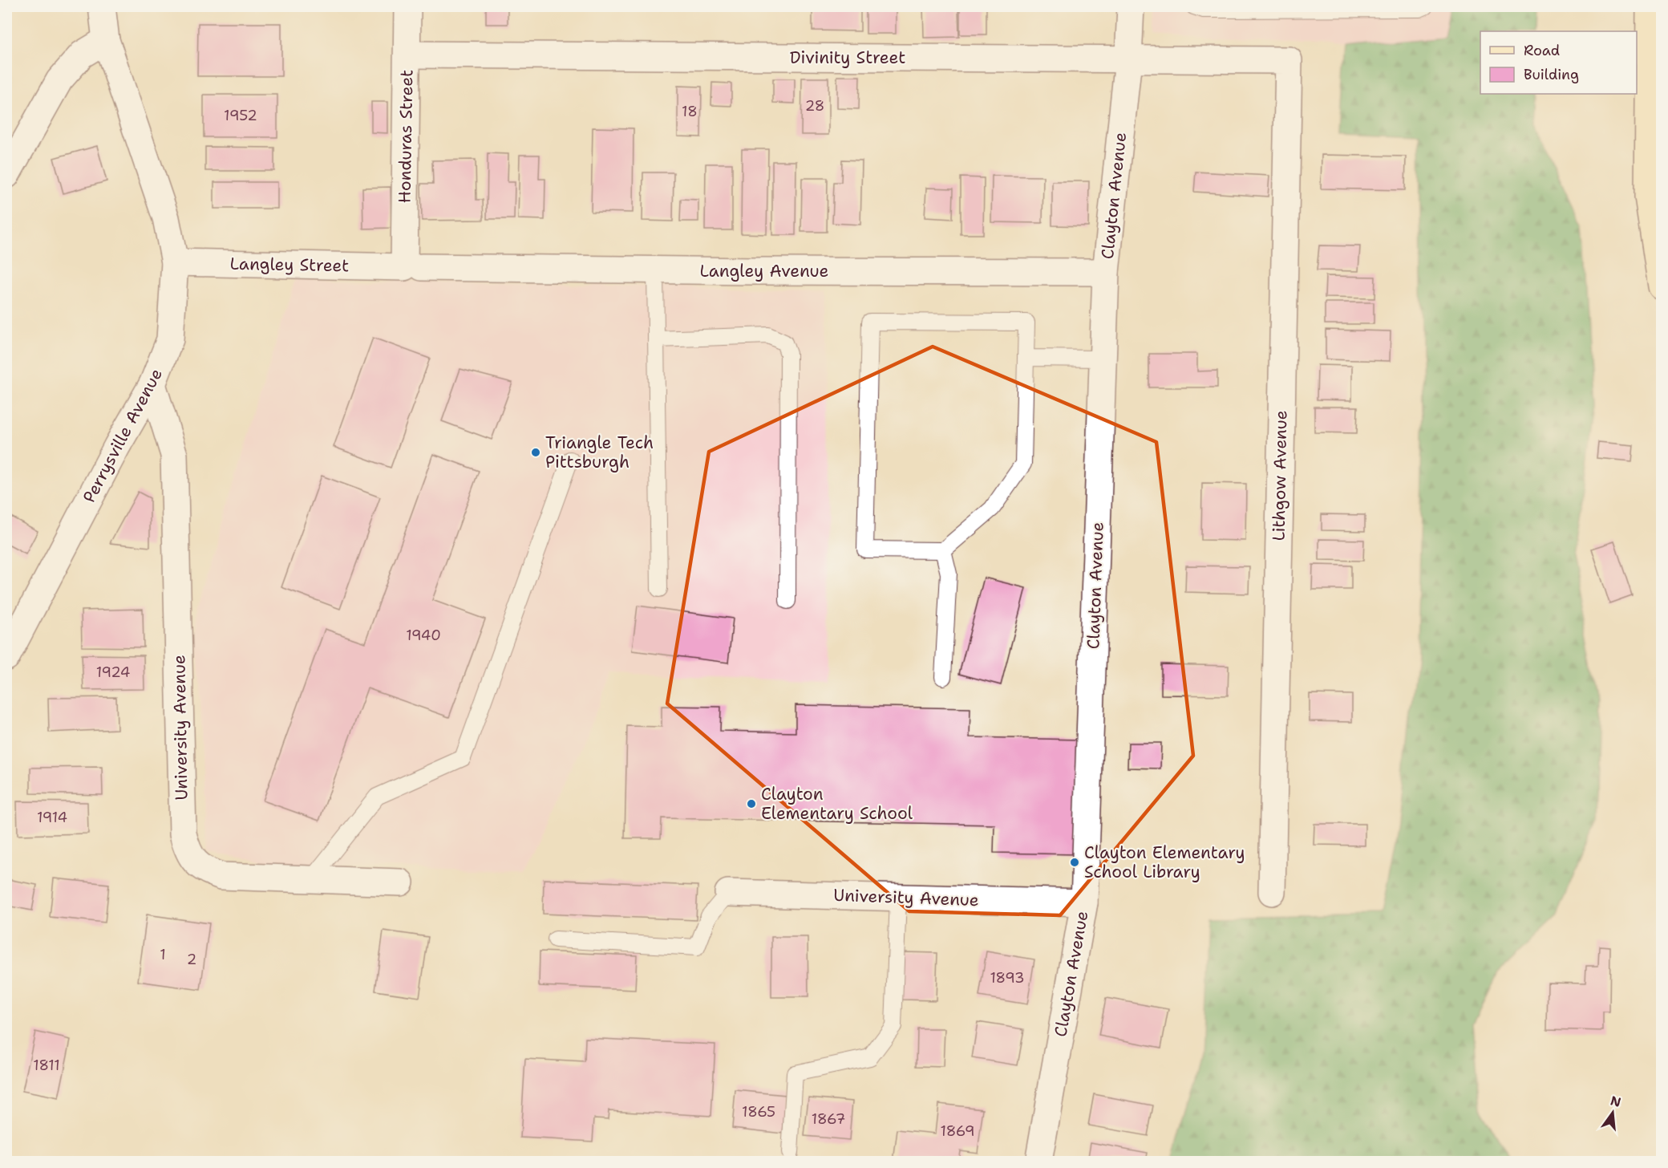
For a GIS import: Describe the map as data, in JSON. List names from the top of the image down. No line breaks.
{"streets":{"street":["Divinity Street","Honduras Street","Clayton Avenue","Langley Street","Langley Avenue","Perrysville Avenue","Lithgow Avenue","University Avenue"]},"crossings":[["Divinity Street","Honduras Street"],["Divinity Street","Clayton Avenue"],["Divinity Street","Lithgow Avenue"],["Honduras Street","Langley Street"],["Honduras Street","Langley Avenue"],["Clayton Avenue","Langley Avenue"],["Clayton Avenue","University Avenue"],["Langley Street","Langley Avenue"],["Langley Street","Perrysville Avenue"],["Perrysville Avenue","University Avenue"]],"places":["Triangle Tech Pittsburgh","Clayton Elementary School","Clayton Elementary School Library"],"house_numbers":["28","18","1952","1940","1924","1914","1","2","1893","1811","1865","1867","1869"],"legend":["Road","Building"],"north":"top"}
